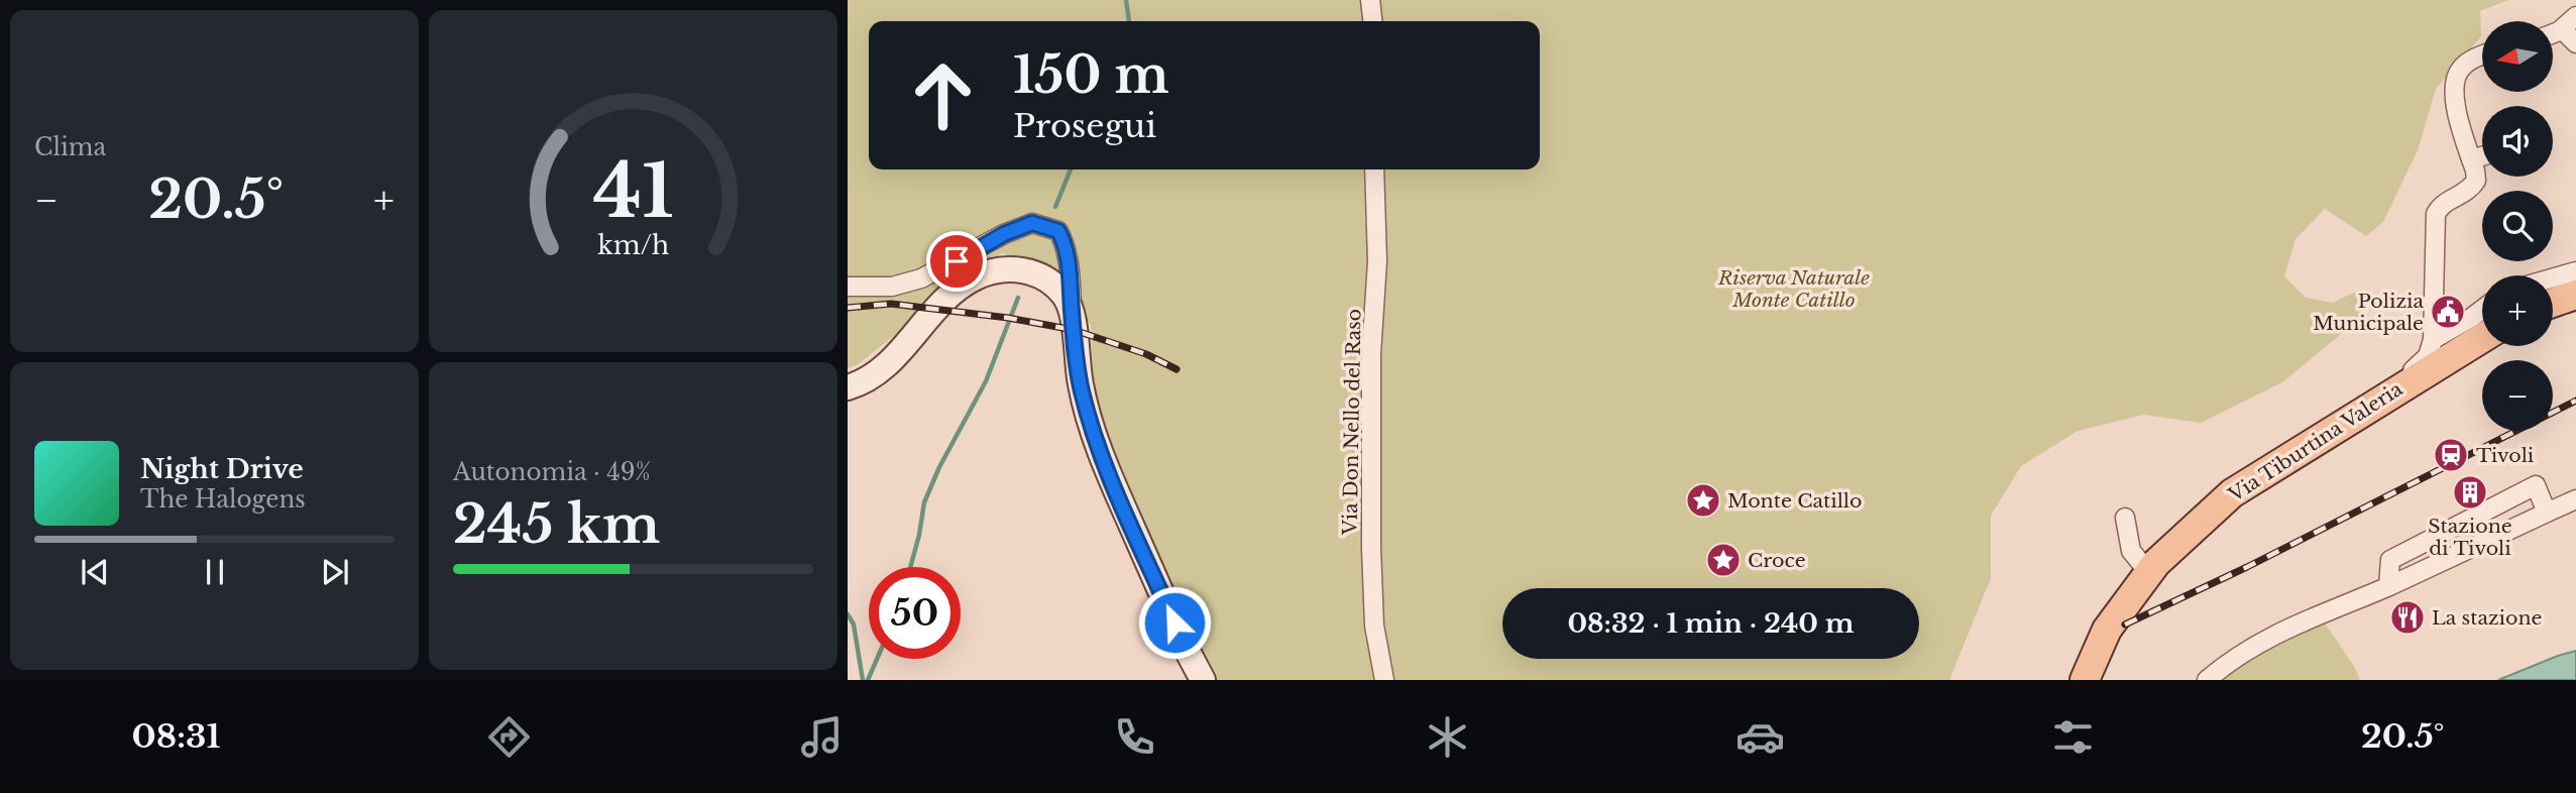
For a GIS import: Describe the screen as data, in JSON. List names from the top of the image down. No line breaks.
{"streets":{"main road":["Via Tiburtina Valeria"],"street":["Via Don Nello del Raso"]},"parks":["Riserva Naturale Monte Catillo"],"places":{"public building":["Polizia Municipale"],"station":["Tivoli"],"building":["Stazione di Tivoli"],"place":["Monte Catillo","Croce"],"restaurant":["La stazione"]},"north":"left","page":{"tile":["Clima",["Autonomia · 49%","245 km"]],"map_buttons":["+","−"],"turn":["150 m","Prosegui"],"heat":["−","20.5°","+"],"song":["Night Drive","The Halogens"],"limit":"50","trip":"08:32 · 1 min · 240 m","tabs":["08:31","20.5°"],"gauge":["41","km/h"]}}
